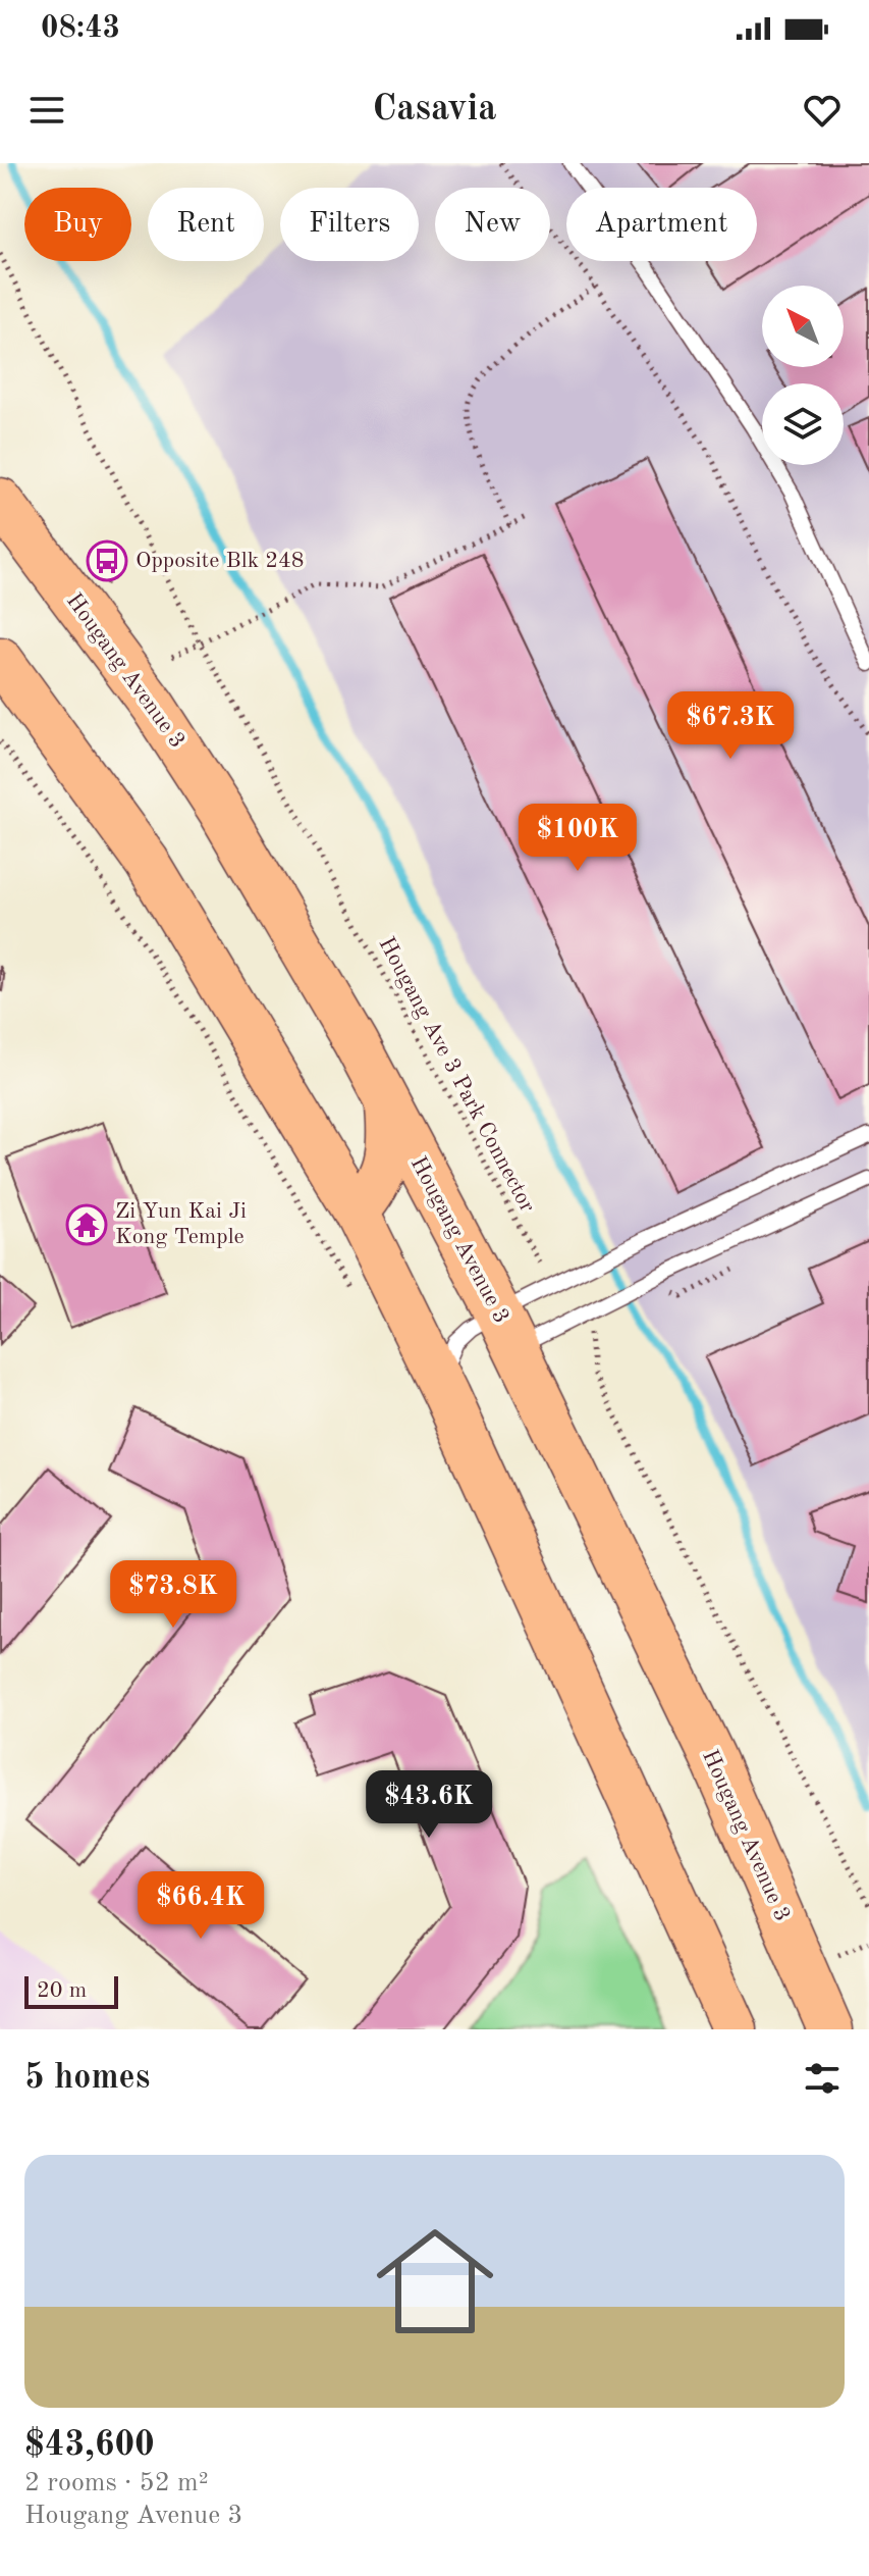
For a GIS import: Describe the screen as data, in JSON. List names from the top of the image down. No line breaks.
{"streets":{"highway":["Hougang Avenue 3"],"path":["Hougang Ave 3 Park Connector"]},"places":{"bus stop":["Opposite Blk 248"],"temple":["Zi Yun Kai Ji Kong Temple"]},"scale_bar":"20 m","north":"top left","page":{"status":"08:43","header":"Casavia","chip":["Buy","Rent","Filters","New","Apartment"],"price":["$67.3K","$100K","$73.8K","$43.6K","$66.4K"],"scale":"20 m","heading":"5 homes","list":[{"name":"$43,600","note":"2 rooms · 52 m² · Hougang Avenue 3"}]}}
